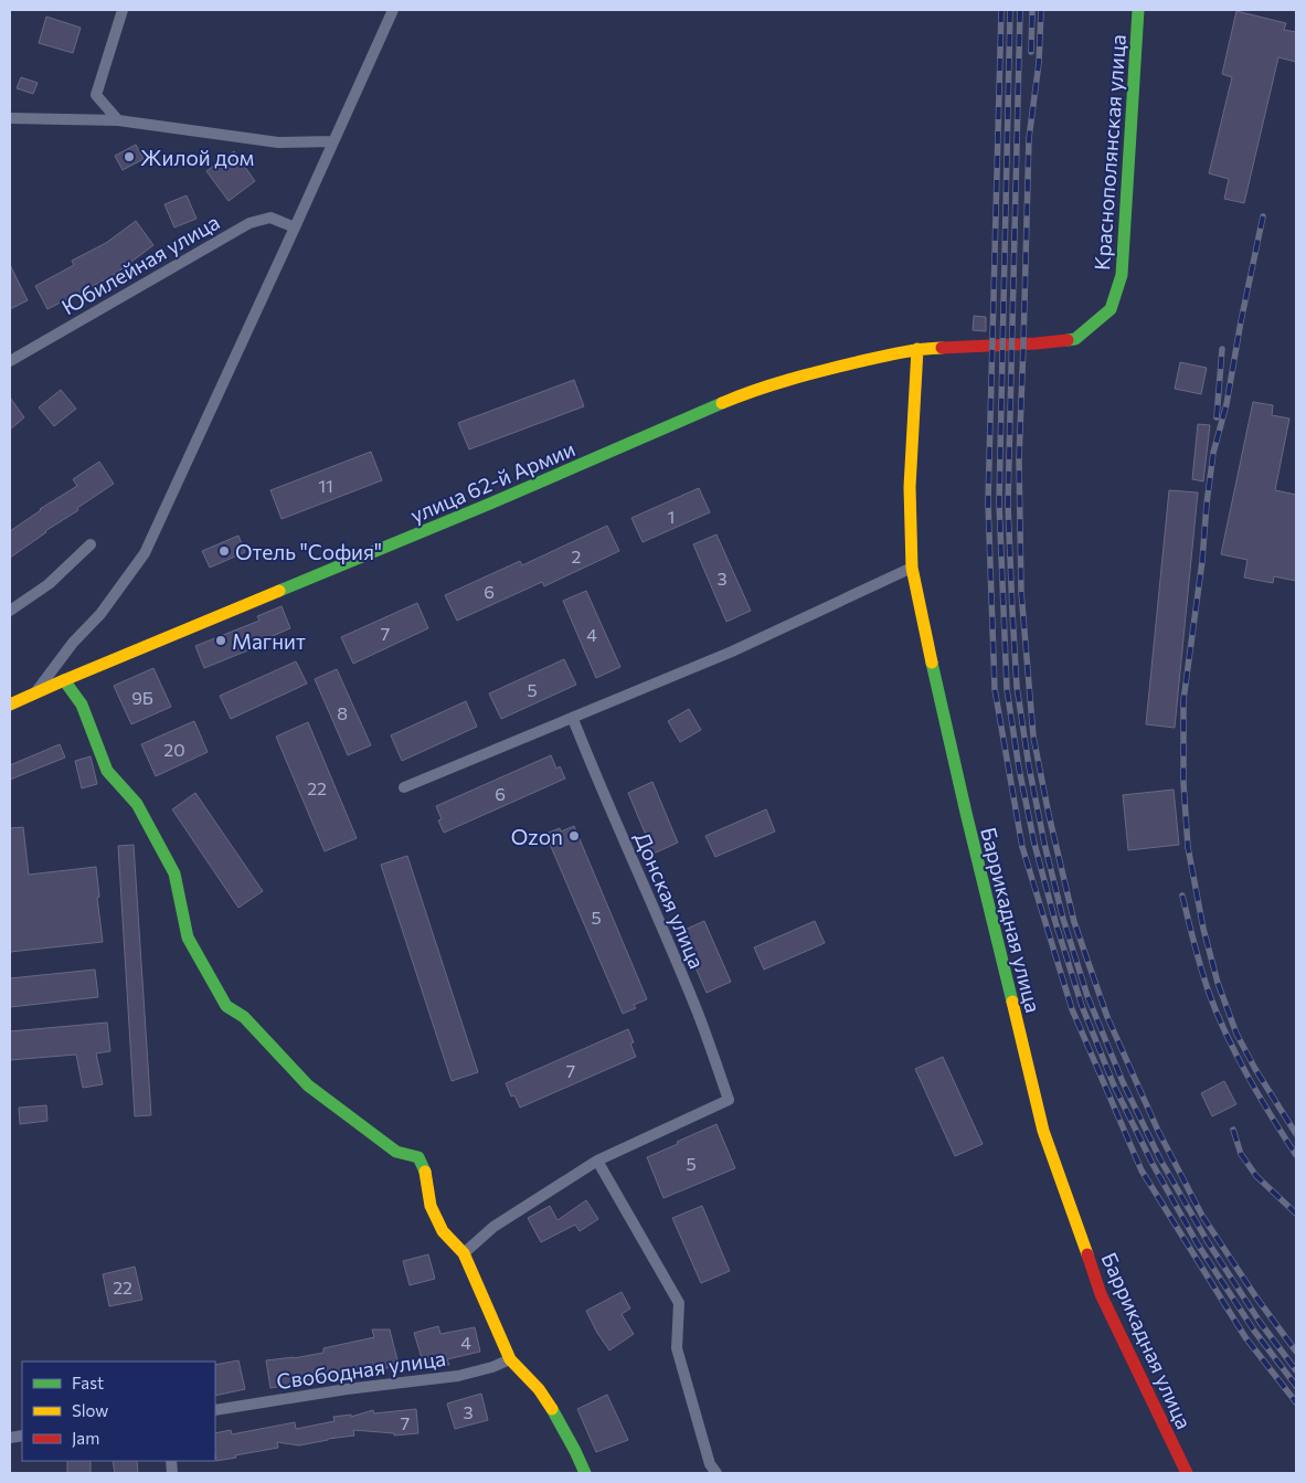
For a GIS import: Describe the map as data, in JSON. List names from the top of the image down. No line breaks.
{"streets":{"street":["Краснополянская улица","Юбилейная улица","улица 62-й Армии","Донская улица","Баррикадная улица","Свободная улица"]},"crossings":[["Краснополянская улица","улица 62-й Армии"],["улица 62-й Армии","Баррикадная улица"]],"places":["Жилой дом","Отель \"София\"","Магнит","Ozon"],"house_numbers":["11","1","2","3","6","7","4","5","9Б","8","20","22","6","5","7","5","22","4","3","7"],"legend":["Fast","Slow","Jam"]}
